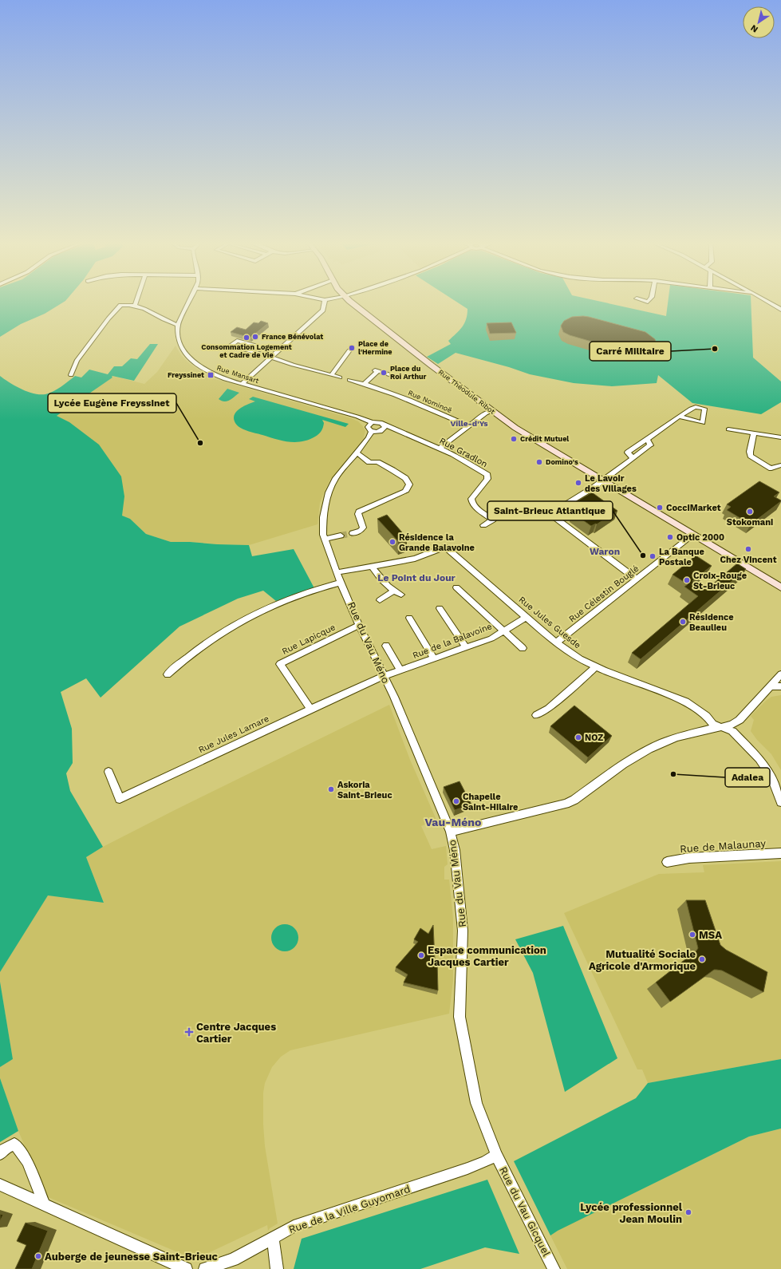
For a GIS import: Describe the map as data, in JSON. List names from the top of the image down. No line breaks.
{"streets":{"main road":["Rue Théodule Ribot"],"street":["Rue Mansart","Rue Nominoë","Rue Gradlon","Rue Célestin Bouglé","Rue Jules Guesde","Rue Lapicque","Rue de la Balavoine","Rue du Vau Méno","Rue Jules Lamare","Rue de Malaunay","Rue de la Ville Guyomard","Rue du Vau Gicquel"]},"crossings":[["Rue Mansart","Rue Gradlon"],["Rue Théodule Ribot","Rue Célestin Bouglé"],["Rue Célestin Bouglé","Rue Jules Guesde"],["Rue Jules Guesde","Rue de la Balavoine"],["Rue Lapicque","Rue du Vau Méno"],["Rue Lapicque","Rue Jules Lamare"],["Rue de la Balavoine","Rue du Vau Méno"],["Rue de la Balavoine","Rue Jules Lamare"],["Rue du Vau Méno","Rue Jules Lamare"],["Rue du Vau Méno","Rue de la Ville Guyomard"],["Rue du Vau Méno","Rue du Vau Gicquel"],["Rue de la Ville Guyomard","Rue du Vau Gicquel"]],"districts":["Ville-d'Ys","Waron","Le Point du Jour","Vau-Méno"],"places":{"other":["France Bénévolat","Consommation Logement et Cadre de Vie","Place de l'Hermine","Carré Militaire","Place du Roi Arthur","Crédit Mutuel","Lycée Eugène Freyssinet","Domino's","Le Lavoir des Villages","CocciMarket","Stokomani","Optic 2000","Résidence la Grande Balavoine","Chez Vincent","Saint-Brieuc Atlantique","La Banque Postale","Croix-Rouge St-Brieuc","Résidence Beaulieu","NOZ","Adalea","Askoria Saint-Brieuc","Chapelle Saint-Hilaire","MSA","Espace communication Jacques Cartier","Mutualité Sociale Agricole d'Armorique","Lycée professionnel Jean Moulin","Auberge de jeunesse Saint-Brieuc"],"transit":["Freyssinet"],"health":["Centre Jacques Cartier"]},"north":"bottom left"}
